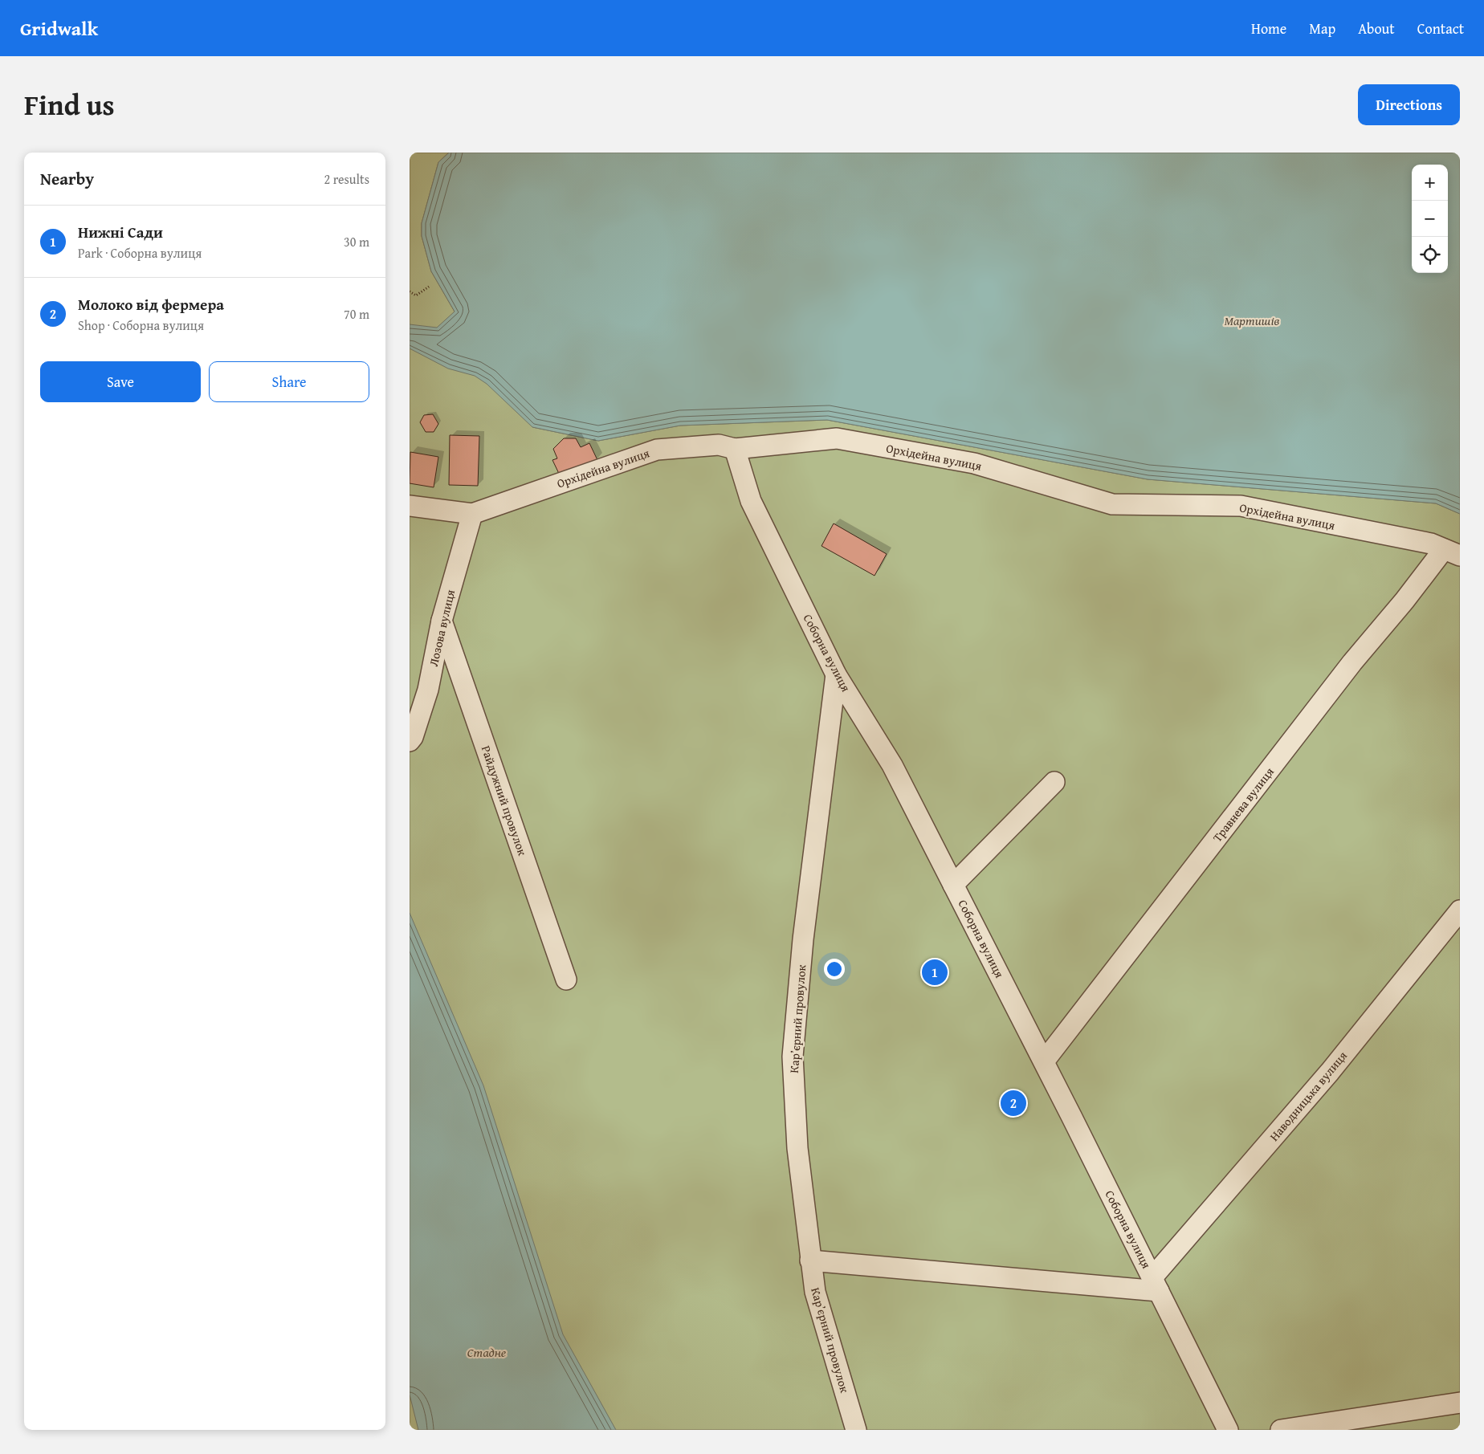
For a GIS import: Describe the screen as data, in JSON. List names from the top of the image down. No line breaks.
{"streets":{"street":["Орхідейна вулиця","Лозова вулиця","Соборна вулиця","Райдужний провулок","Травнева вулиця","Карʼєрний провулок","Наводницька вулиця"]},"crossings":[["Орхідейна вулиця","Лозова вулиця"],["Орхідейна вулиця","Соборна вулиця"],["Орхідейна вулиця","Травнева вулиця"],["Лозова вулиця","Райдужний провулок"],["Соборна вулиця","Травнева вулиця"],["Соборна вулиця","Карʼєрний провулок"],["Соборна вулиця","Наводницька вулиця"]],"water":["Мартишів","Стадне"],"page":{"header":"Gridwalk","nav":["Home","Map","About","Contact"],"title":"Find us","buttons":["Directions",["Save","Share"]],"heading":["Nearby","2 results"],"map_buttons":["+","−"],"list":[{"mark":"1","name":"Нижні Сади","note":"Park · Соборна вулиця","value":"30 m"},{"mark":"2","name":"Молоко від фермера","note":"Shop · Соборна вулиця","value":"70 m"}],"pins":["1","2"]}}
